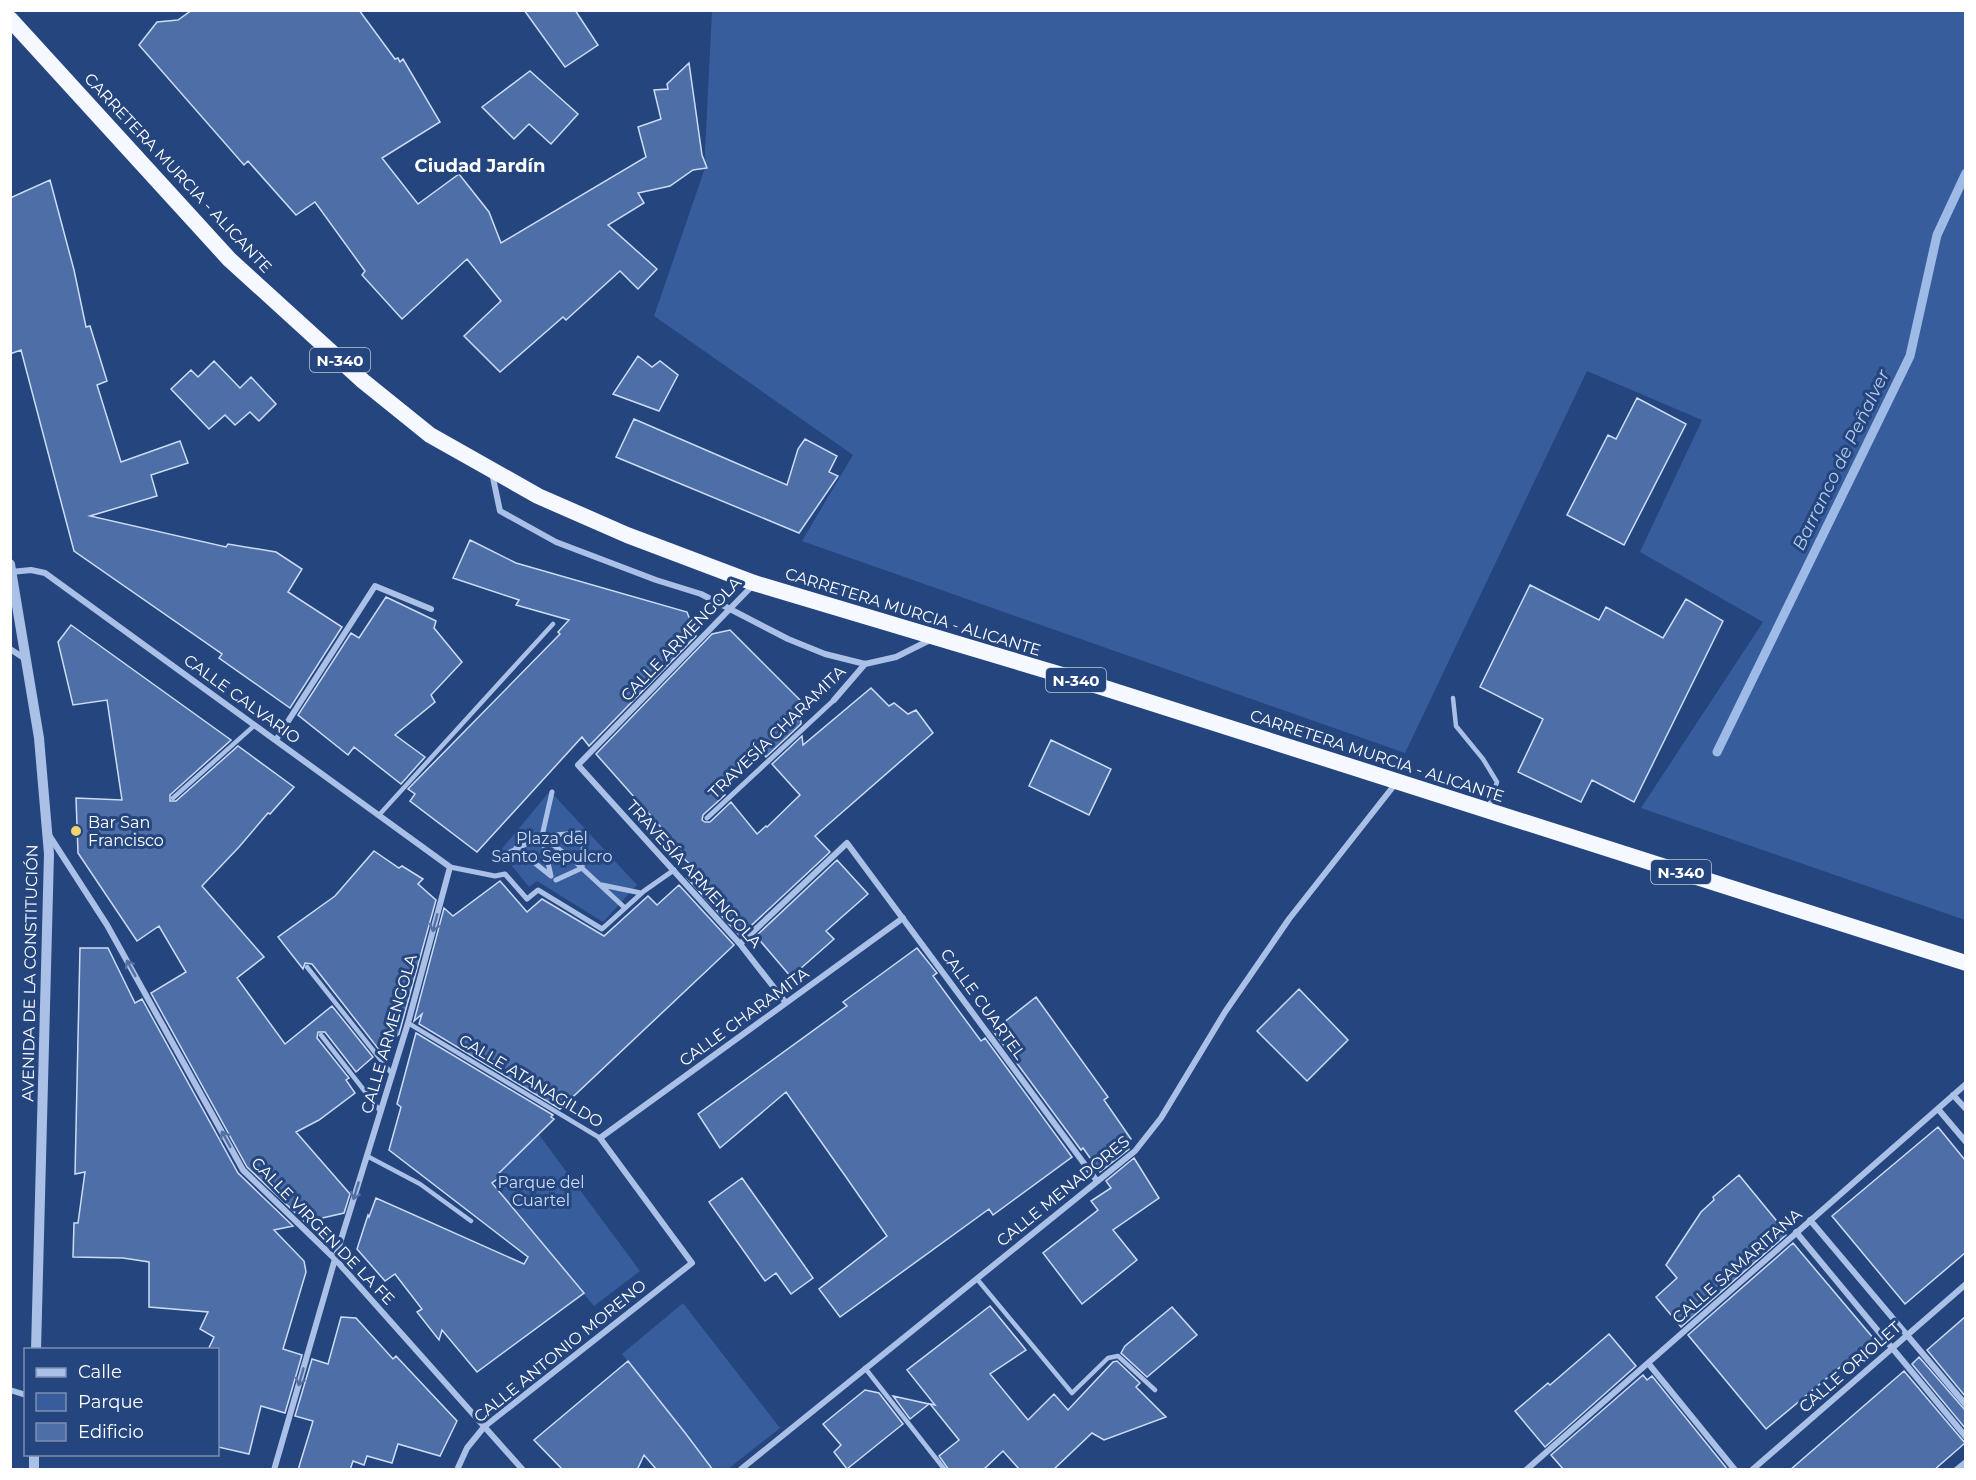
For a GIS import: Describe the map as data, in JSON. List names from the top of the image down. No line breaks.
{"streets":{"highway":["CARRETERA MURCIA - ALICANTE","N-340"],"street":["CALLE ARMENGOLA","CALLE CALVARIO","TRAVESÍA CHARAMITA","TRAVESÍA ARMENGOLA","AVENIDA DE LA CONSTITUCIÓN","CALLE CUARTEL","CALLE CHARAMITA","CALLE ATANAGILDO","CALLE MENADORES","CALLE VIRGEN DE LA FE","CALLE SAMARITANA","CALLE ANTONIO MORENO","CALLE ORIOLET"]},"crossings":[["CARRETERA MURCIA - ALICANTE","CALLE ARMENGOLA"],["CARRETERA MURCIA - ALICANTE","CALLE MENADORES"],["CALLE ARMENGOLA","CALLE CALVARIO"],["CALLE ARMENGOLA","TRAVESÍA ARMENGOLA"],["CALLE ARMENGOLA","CALLE ATANAGILDO"],["CALLE ARMENGOLA","CALLE VIRGEN DE LA FE"],["CALLE CALVARIO","AVENIDA DE LA CONSTITUCIÓN"],["TRAVESÍA ARMENGOLA","CALLE CUARTEL"],["TRAVESÍA ARMENGOLA","CALLE CHARAMITA"],["AVENIDA DE LA CONSTITUCIÓN","CALLE VIRGEN DE LA FE"],["CALLE CUARTEL","CALLE CHARAMITA"],["CALLE CUARTEL","CALLE MENADORES"],["CALLE CHARAMITA","CALLE ATANAGILDO"],["CALLE ATANAGILDO","CALLE ANTONIO MORENO"],["CALLE VIRGEN DE LA FE","CALLE ANTONIO MORENO"]],"one_way":["CALLE ARMENGOLA","CALLE VIRGEN DE LA FE"],"districts":["Ciudad Jardín"],"water":["Barranco de Peñalver"],"parks":["Plaza del Santo Sepulcro","Parque del Cuartel"],"places":["Bar San Francisco"],"legend":["Calle","Parque","Edificio"]}
